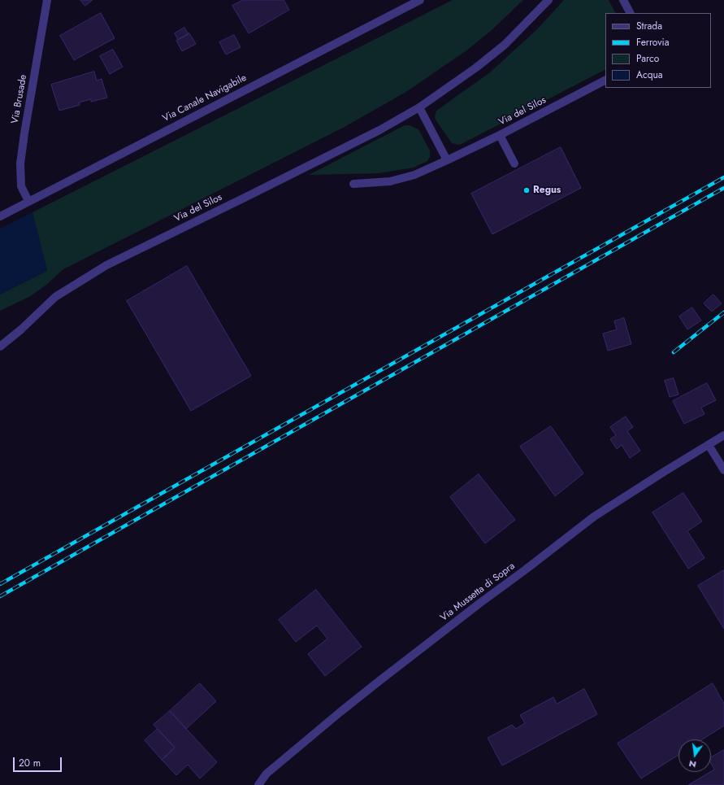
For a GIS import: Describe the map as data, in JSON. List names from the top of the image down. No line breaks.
{"streets":{"street":["Via Canale Navigabile","Via Brusade","Via del Silos","Via Mussetta di Sopra"]},"crossings":[["Via Canale Navigabile","Via Brusade"]],"places":["Regus"],"legend":["Strada","Ferrovia","Parco","Acqua"],"scale_bar":"20 m","north":"bottom"}
